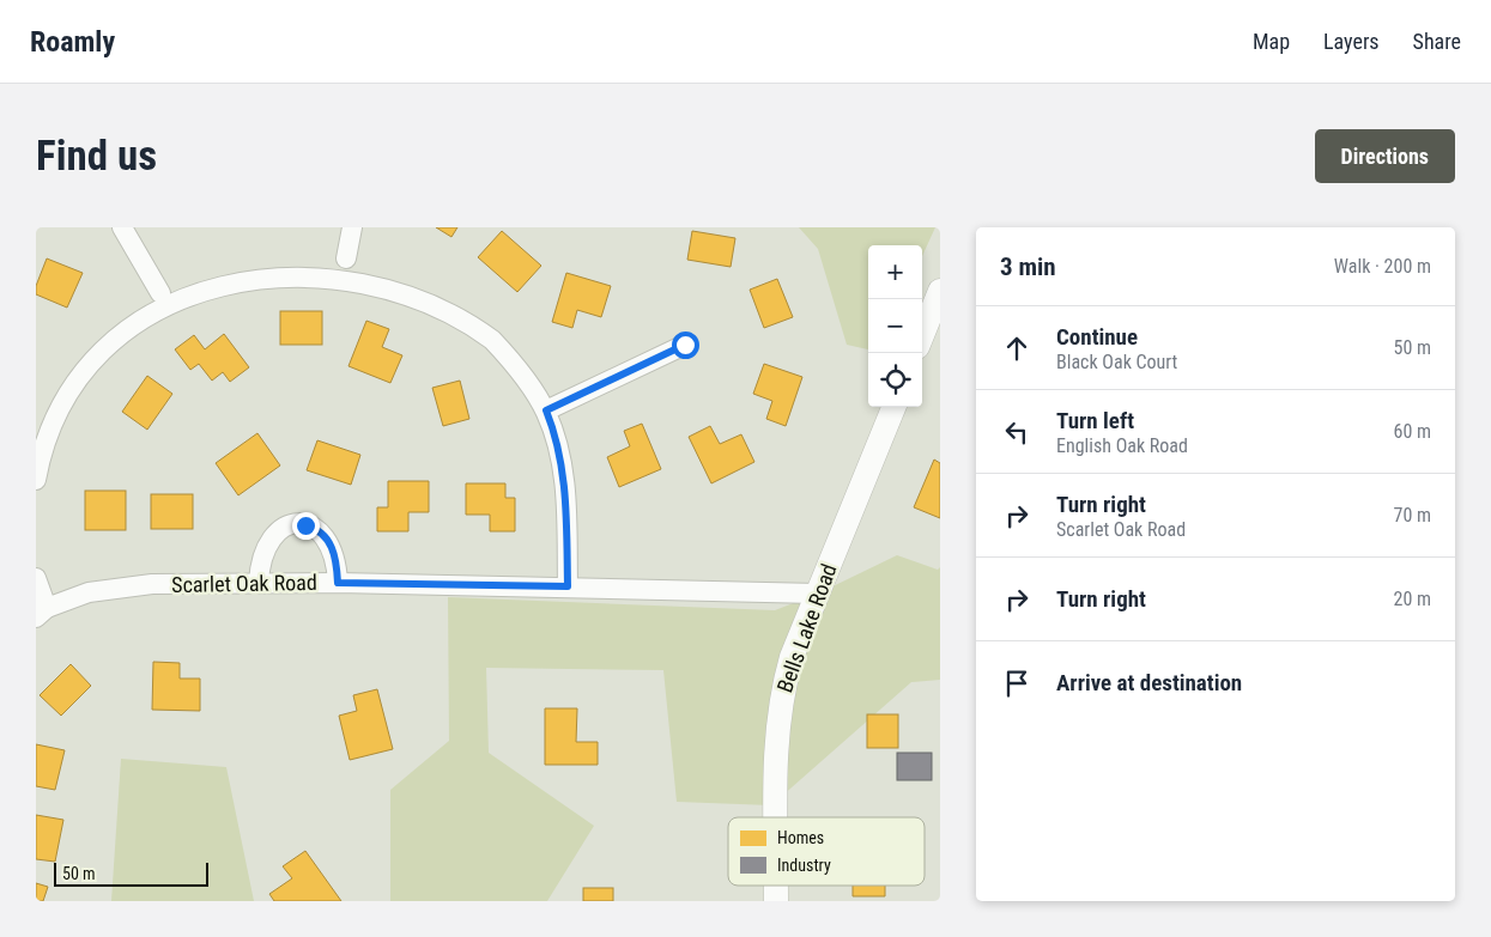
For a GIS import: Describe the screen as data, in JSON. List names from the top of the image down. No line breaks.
{"streets":{"street":["Scarlet Oak Road","Bells Lake Road"]},"crossings":[["Scarlet Oak Road","Bells Lake Road"]],"legend":["Homes","Industry"],"scale_bar":"50 m","page":{"header":"Roamly","nav":["Map","Layers","Share"],"buttons":"Directions","title":"Find us","heading":["3 min","Walk · 200 m"],"map_buttons":["+","−"],"list":[["Continue","Black Oak Court","50 m"],["Turn left","English Oak Road","60 m"],["Turn right","Scarlet Oak Road","70 m"],["Turn right","20 m"],"Arrive at destination"],"scale":"50 m"}}
